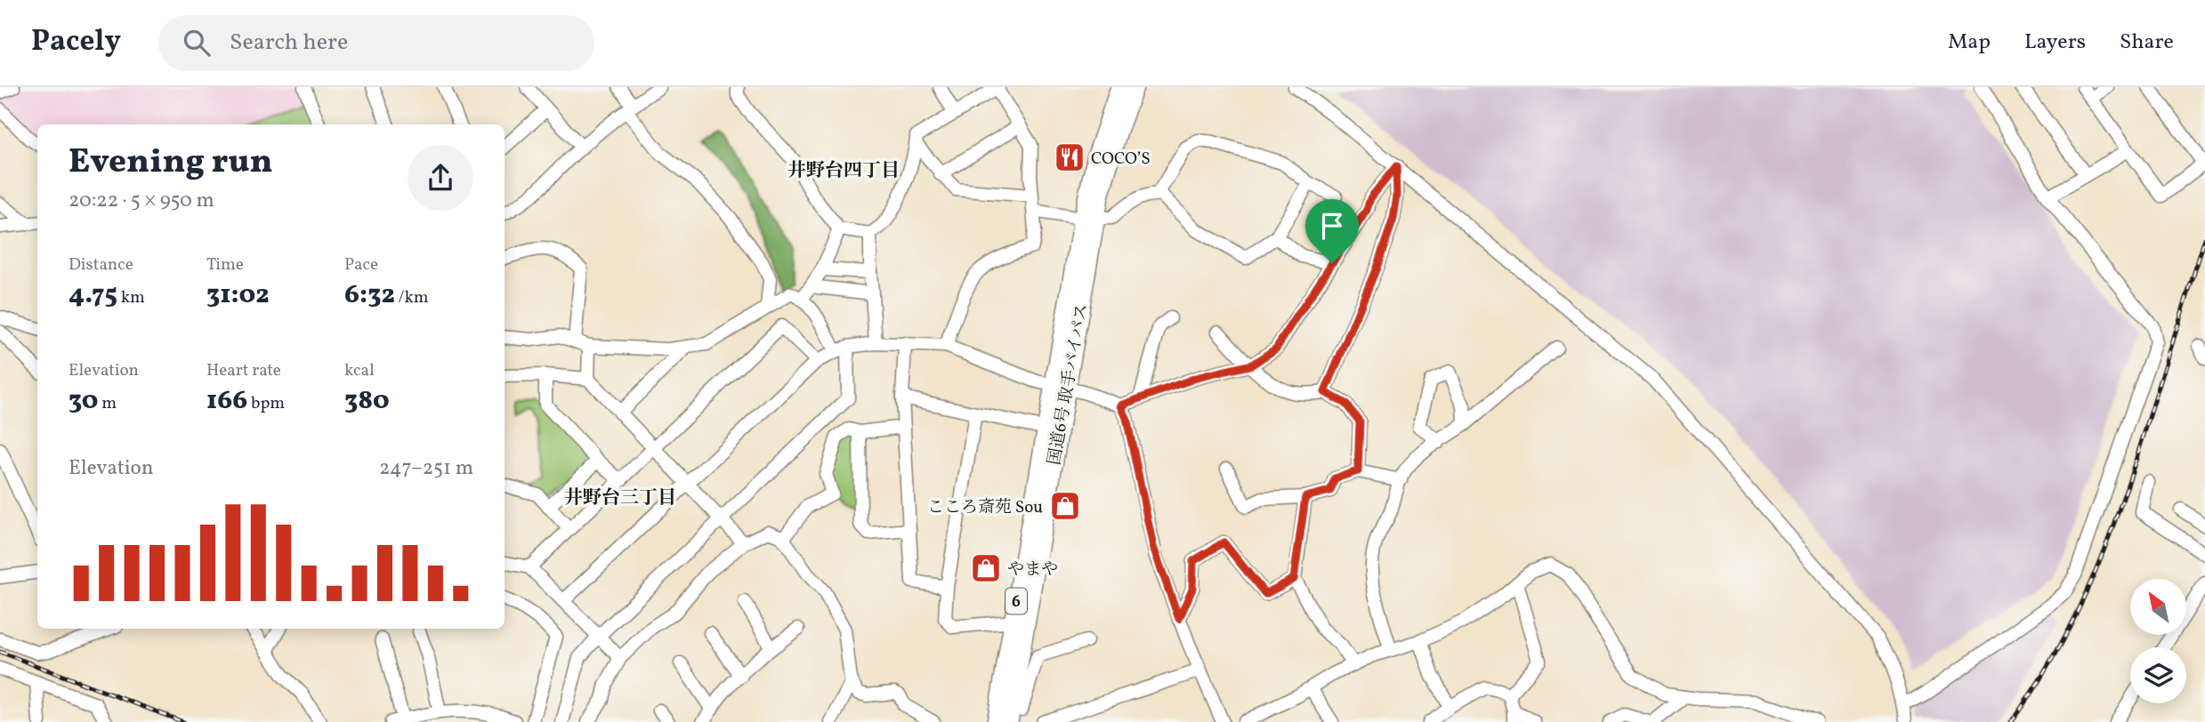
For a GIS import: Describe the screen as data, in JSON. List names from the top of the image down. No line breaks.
{"streets":{"highway":["国道6号 取手バイパス","6"]},"districts":["井野台四丁目","井野台三丁目"],"places":{"restaurant":["COCO’S"],"shop":["こころ斎苑 Sou","やまや"]},"north":"top left","page":{"header":"Pacely","search":"Search here","nav":["Map","Layers","Share"],"heading":["Evening run","20:22 · 5 × 950 m"],"stats":[["Distance","4.75 km"],["Time","31:02"],["Pace","6:32 /km"],["Elevation","30 m"],["Heart rate","166 bpm"],["kcal","380"]],"chart":["Elevation","247–251 m"]}}
